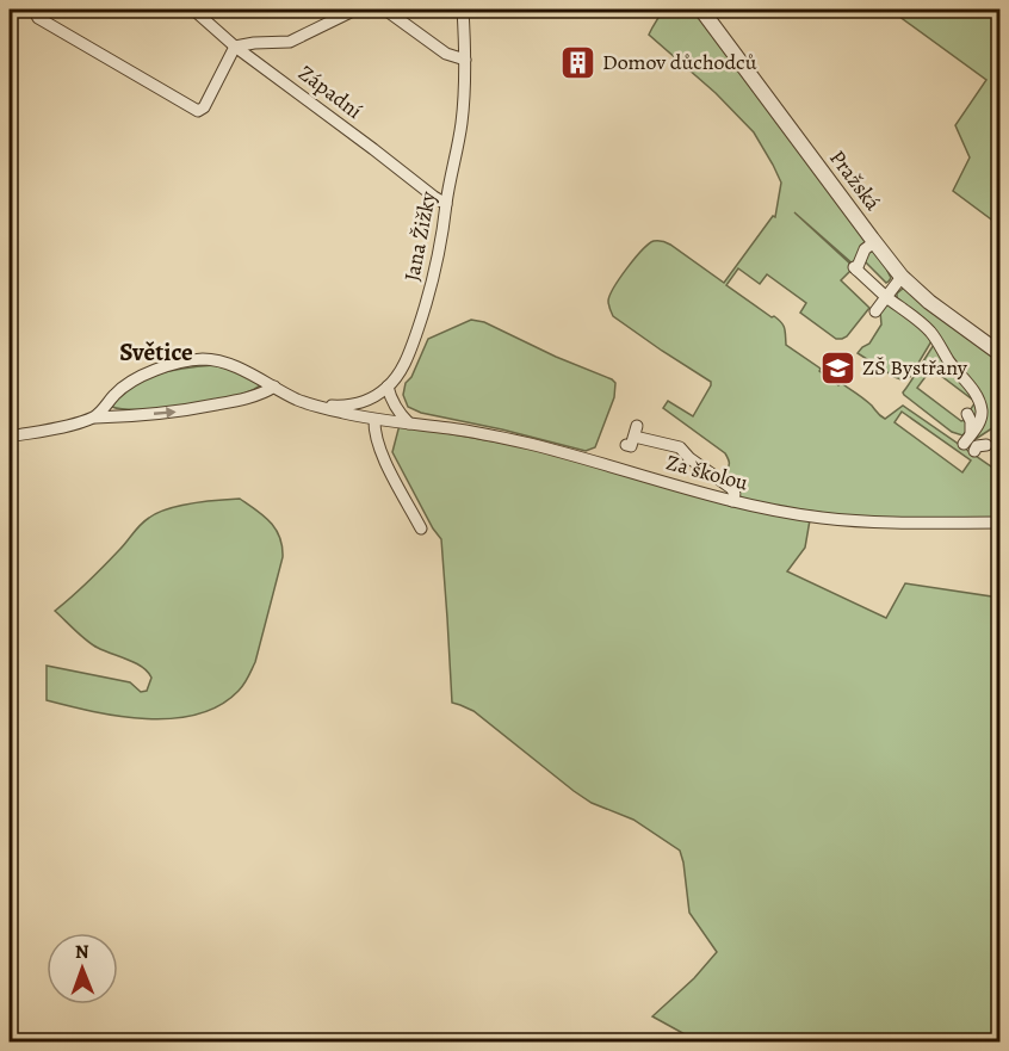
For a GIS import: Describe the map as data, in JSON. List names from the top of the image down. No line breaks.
{"streets":{"street":["Západní","Pražská","Jana Žižky","Za školou"]},"crossings":[["Západní","Jana Žižky"],["Jana Žižky","Za školou"]],"districts":["Světice"],"places":{"building":["Domov důchodců"],"school or university":["ZŠ Bystřany"]},"north":"top"}
